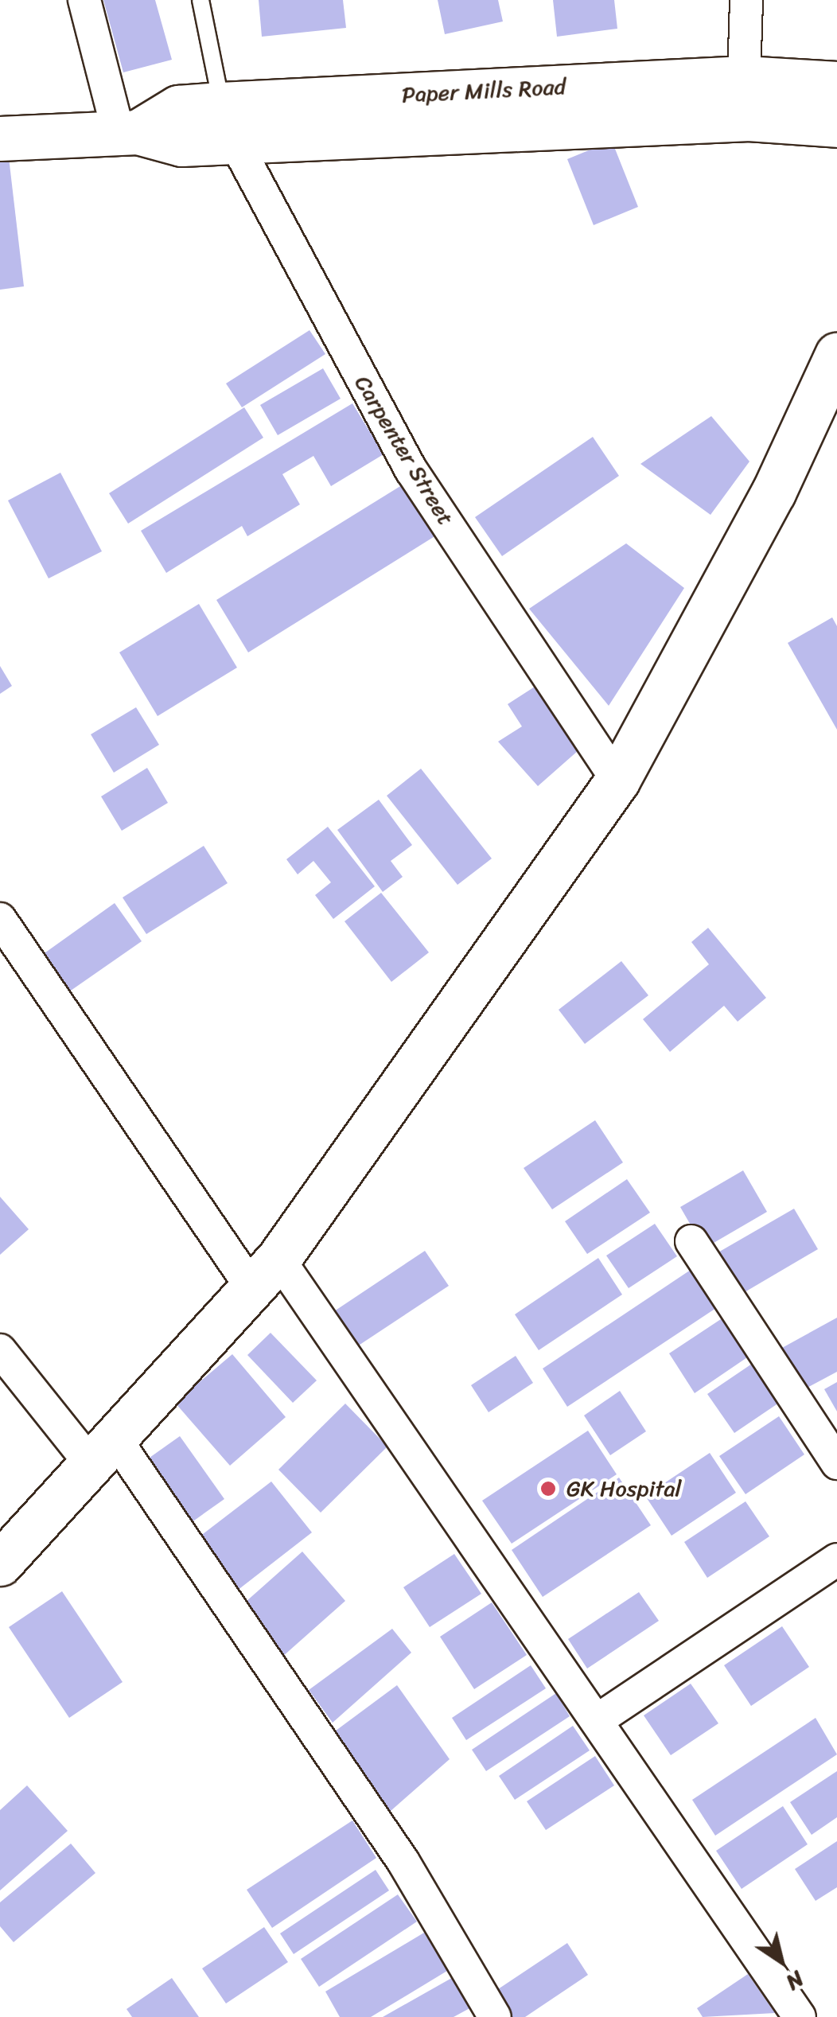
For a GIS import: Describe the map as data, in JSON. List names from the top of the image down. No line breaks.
{"streets":{"main road":["Paper Mills Road"],"street":["Carpenter Street"]},"crossings":[["Paper Mills Road","Carpenter Street"]],"places":["GK Hospital"],"north":"bottom right"}
